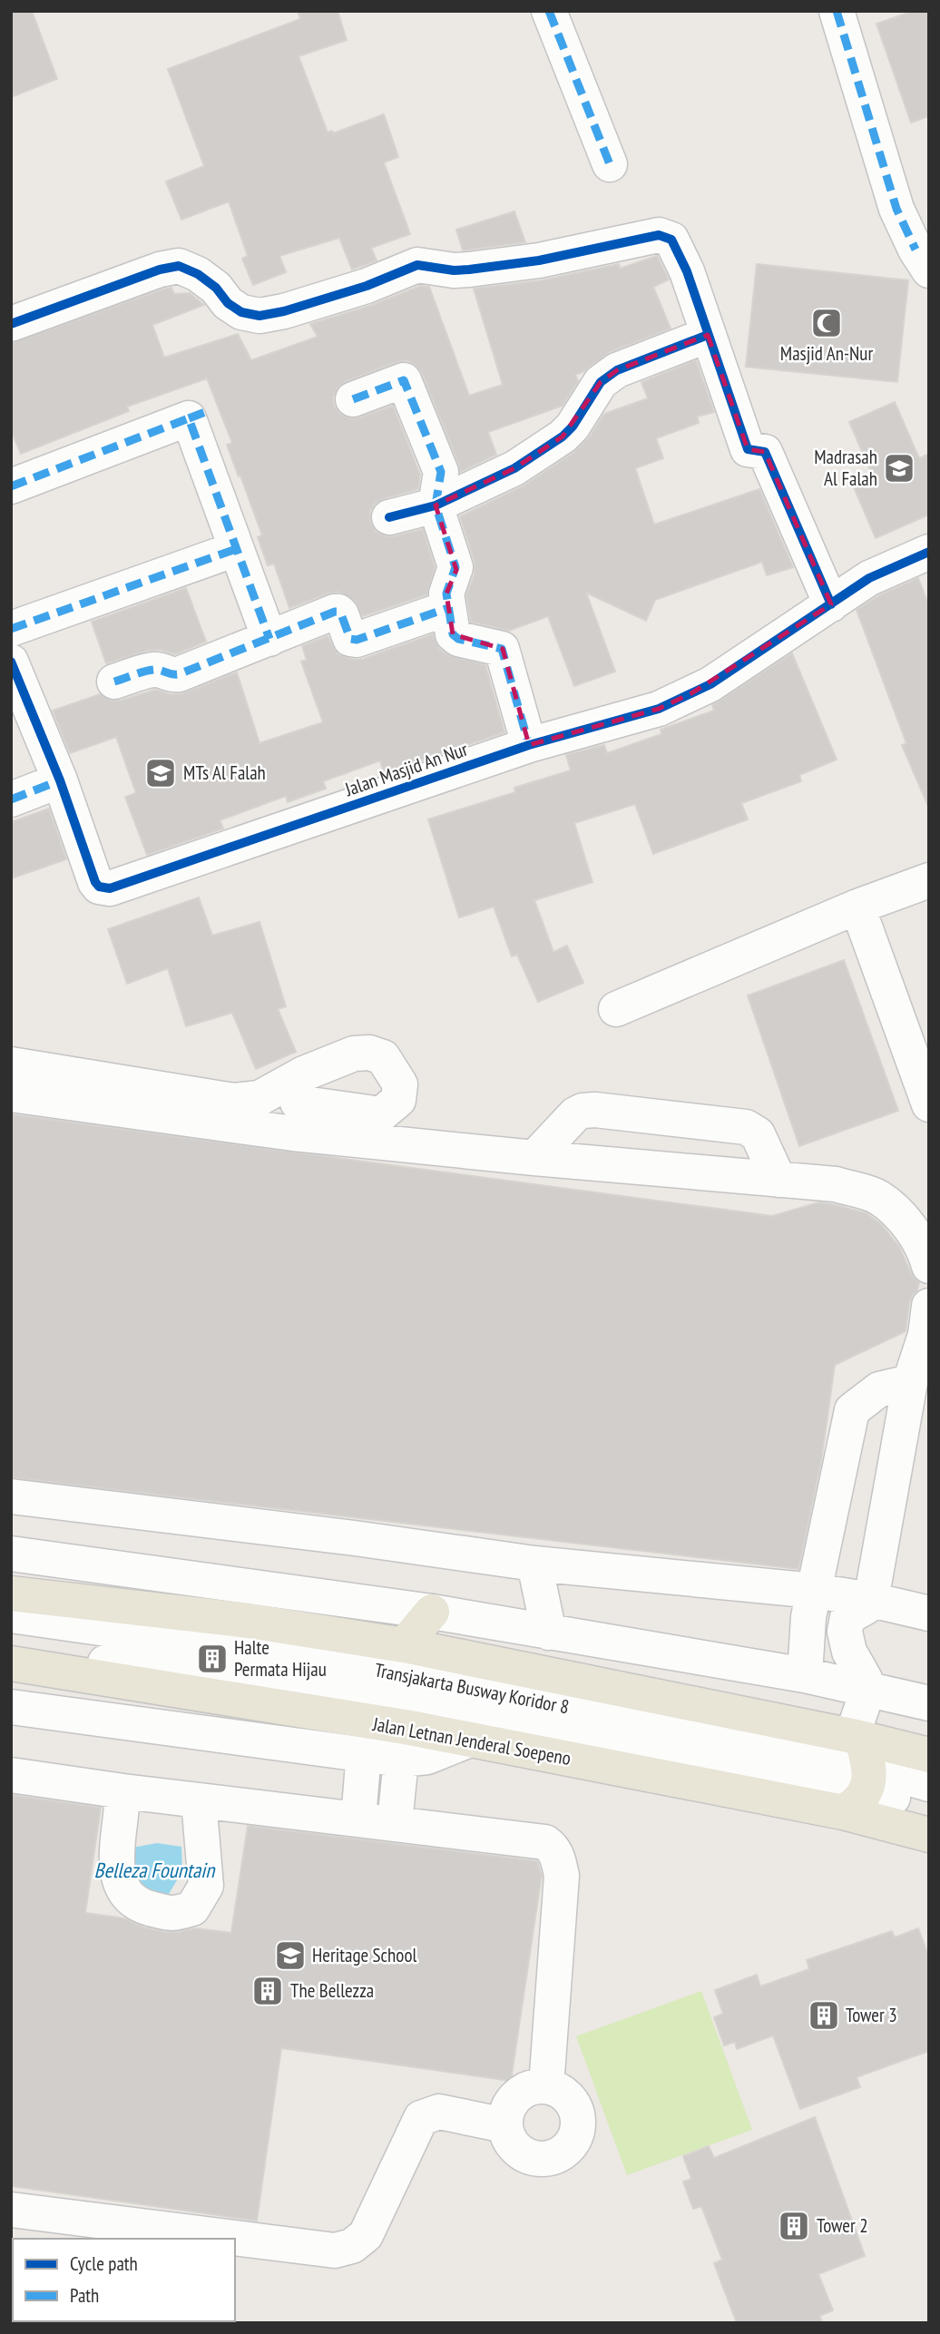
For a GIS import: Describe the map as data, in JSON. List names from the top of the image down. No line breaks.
{"streets":{"main road":["Jalan Letnan Jenderal Soepeno"],"street":["Jalan Masjid An Nur","Transjakarta Busway Koridor 8"]},"crossings":[["Transjakarta Busway Koridor 8","Jalan Letnan Jenderal Soepeno"]],"water":["Belleza Fountain"],"places":{"mosque":["Masjid An-Nur"],"school or university":["Madrasah Al Falah","MTs Al Falah","Heritage School"],"building":["Halte Permata Hijau","The Bellezza","Tower 3","Tower 2"]},"legend":["Cycle path","Path"]}
